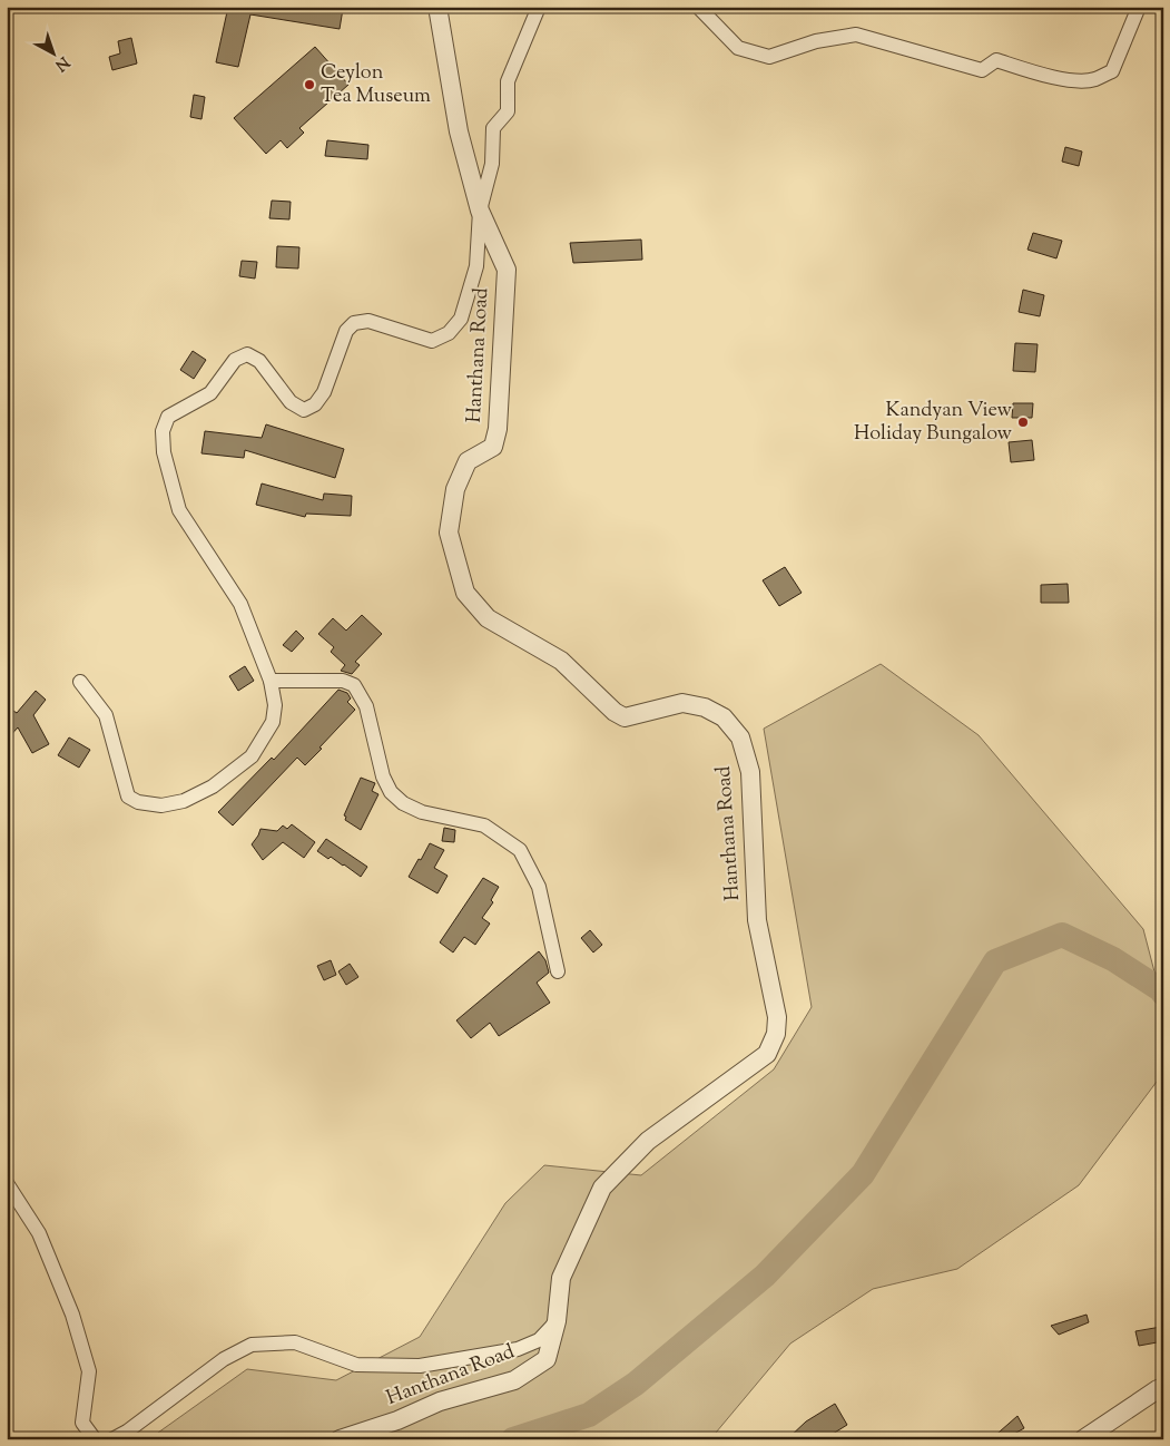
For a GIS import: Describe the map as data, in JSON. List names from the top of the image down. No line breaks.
{"streets":{"street":["Hanthana Road"]},"places":["Ceylon Tea Museum","Kandyan View Holiday Bungalow"],"north":"bottom right"}
